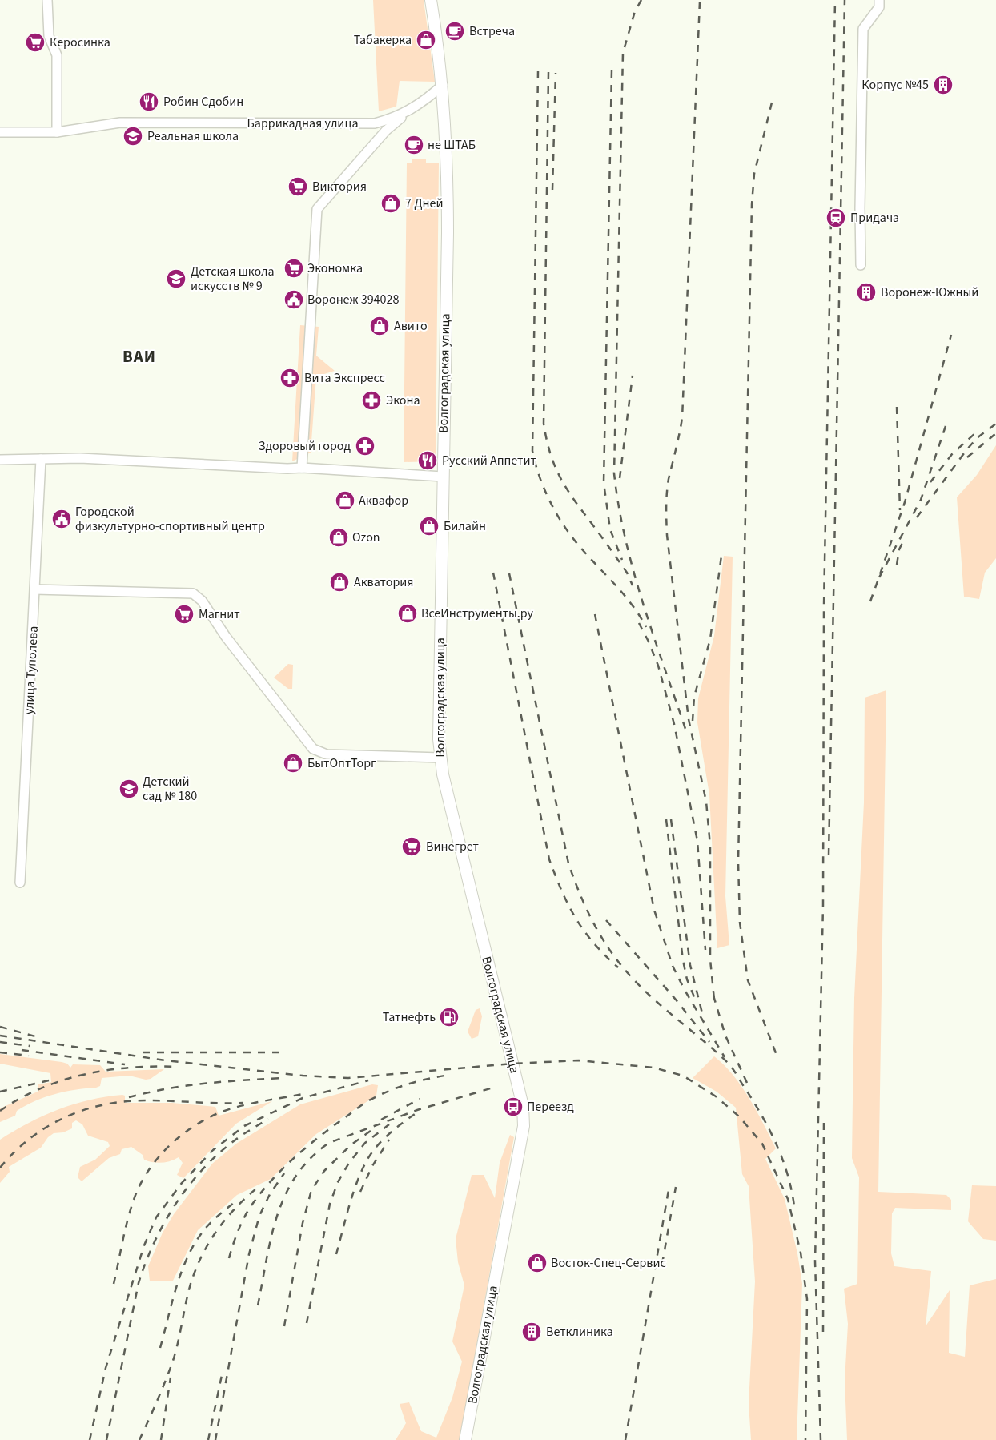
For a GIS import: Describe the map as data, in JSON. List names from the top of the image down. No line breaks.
{"streets":{"main road":["Волгоградская улица"],"street":["Баррикадная улица","улица Туполева"]},"crossings":[["Баррикадная улица","Волгоградская улица"]],"districts":["ВАИ"],"places":{"cafe":["Встреча","не ШТАБ"],"shop":["Табакерка","7 Дней","Авито","Аквафор","Билайн","Ozon","Акватория","ВсеИнструменты.ру","БытОптТорг","Восток-Спец-Сервис"],"supermarket":["Керосинка","Виктория","Экономка","Магнит","Винегрет"],"building":["Корпус №45","Воронеж-Южный","Ветклиника"],"restaurant":["Робин Сдобин","Русский Аппетит"],"school or university":["Реальная школа","Детская школа искусств № 9","Детский сад № 180"],"station":["Придача"],"public building":["Воронеж 394028","Городской физкультурно-спортивный центр"],"pharmacy":["Вита Экспресс","Экона","Здоровый город"],"fuel station":["Татнефть"],"bus stop":["Переезд"]}}
